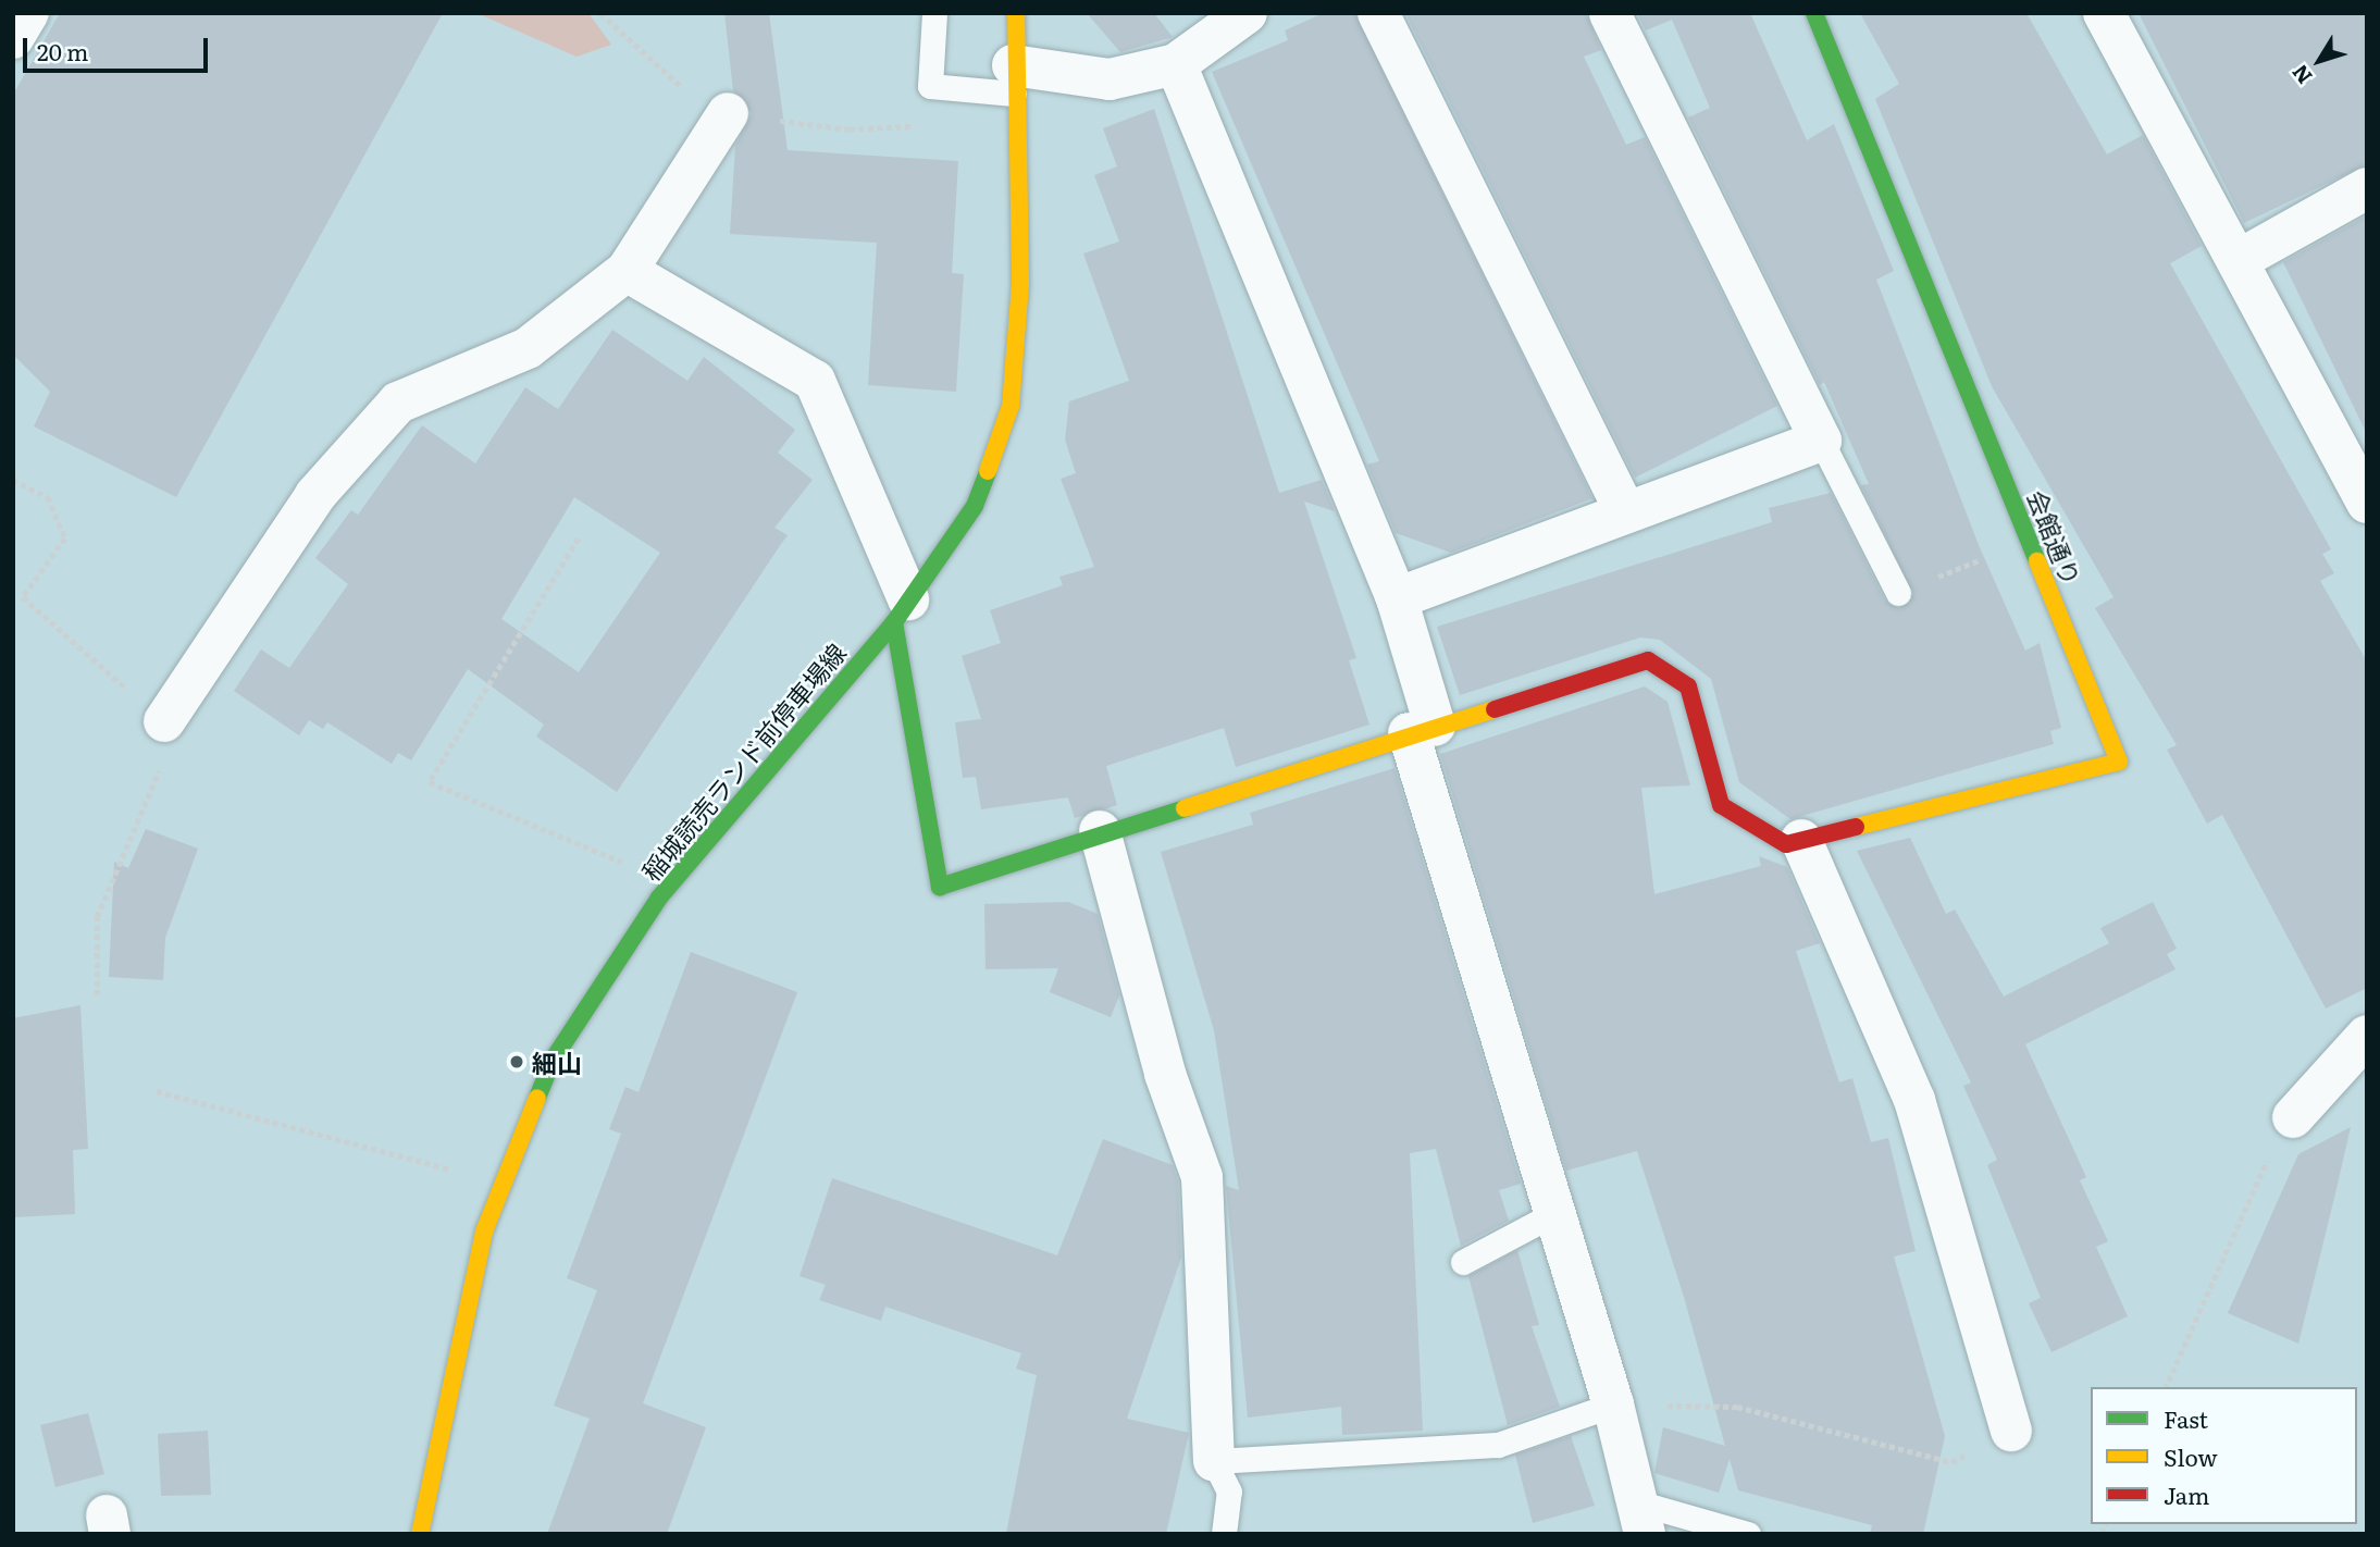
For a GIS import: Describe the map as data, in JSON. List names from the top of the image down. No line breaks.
{"streets":{"street":["会館通り","稲城読売ランド前停車場線"]},"places":["細山"],"legend":["Fast","Slow","Jam"],"scale_bar":"20 m","north":"bottom left"}
